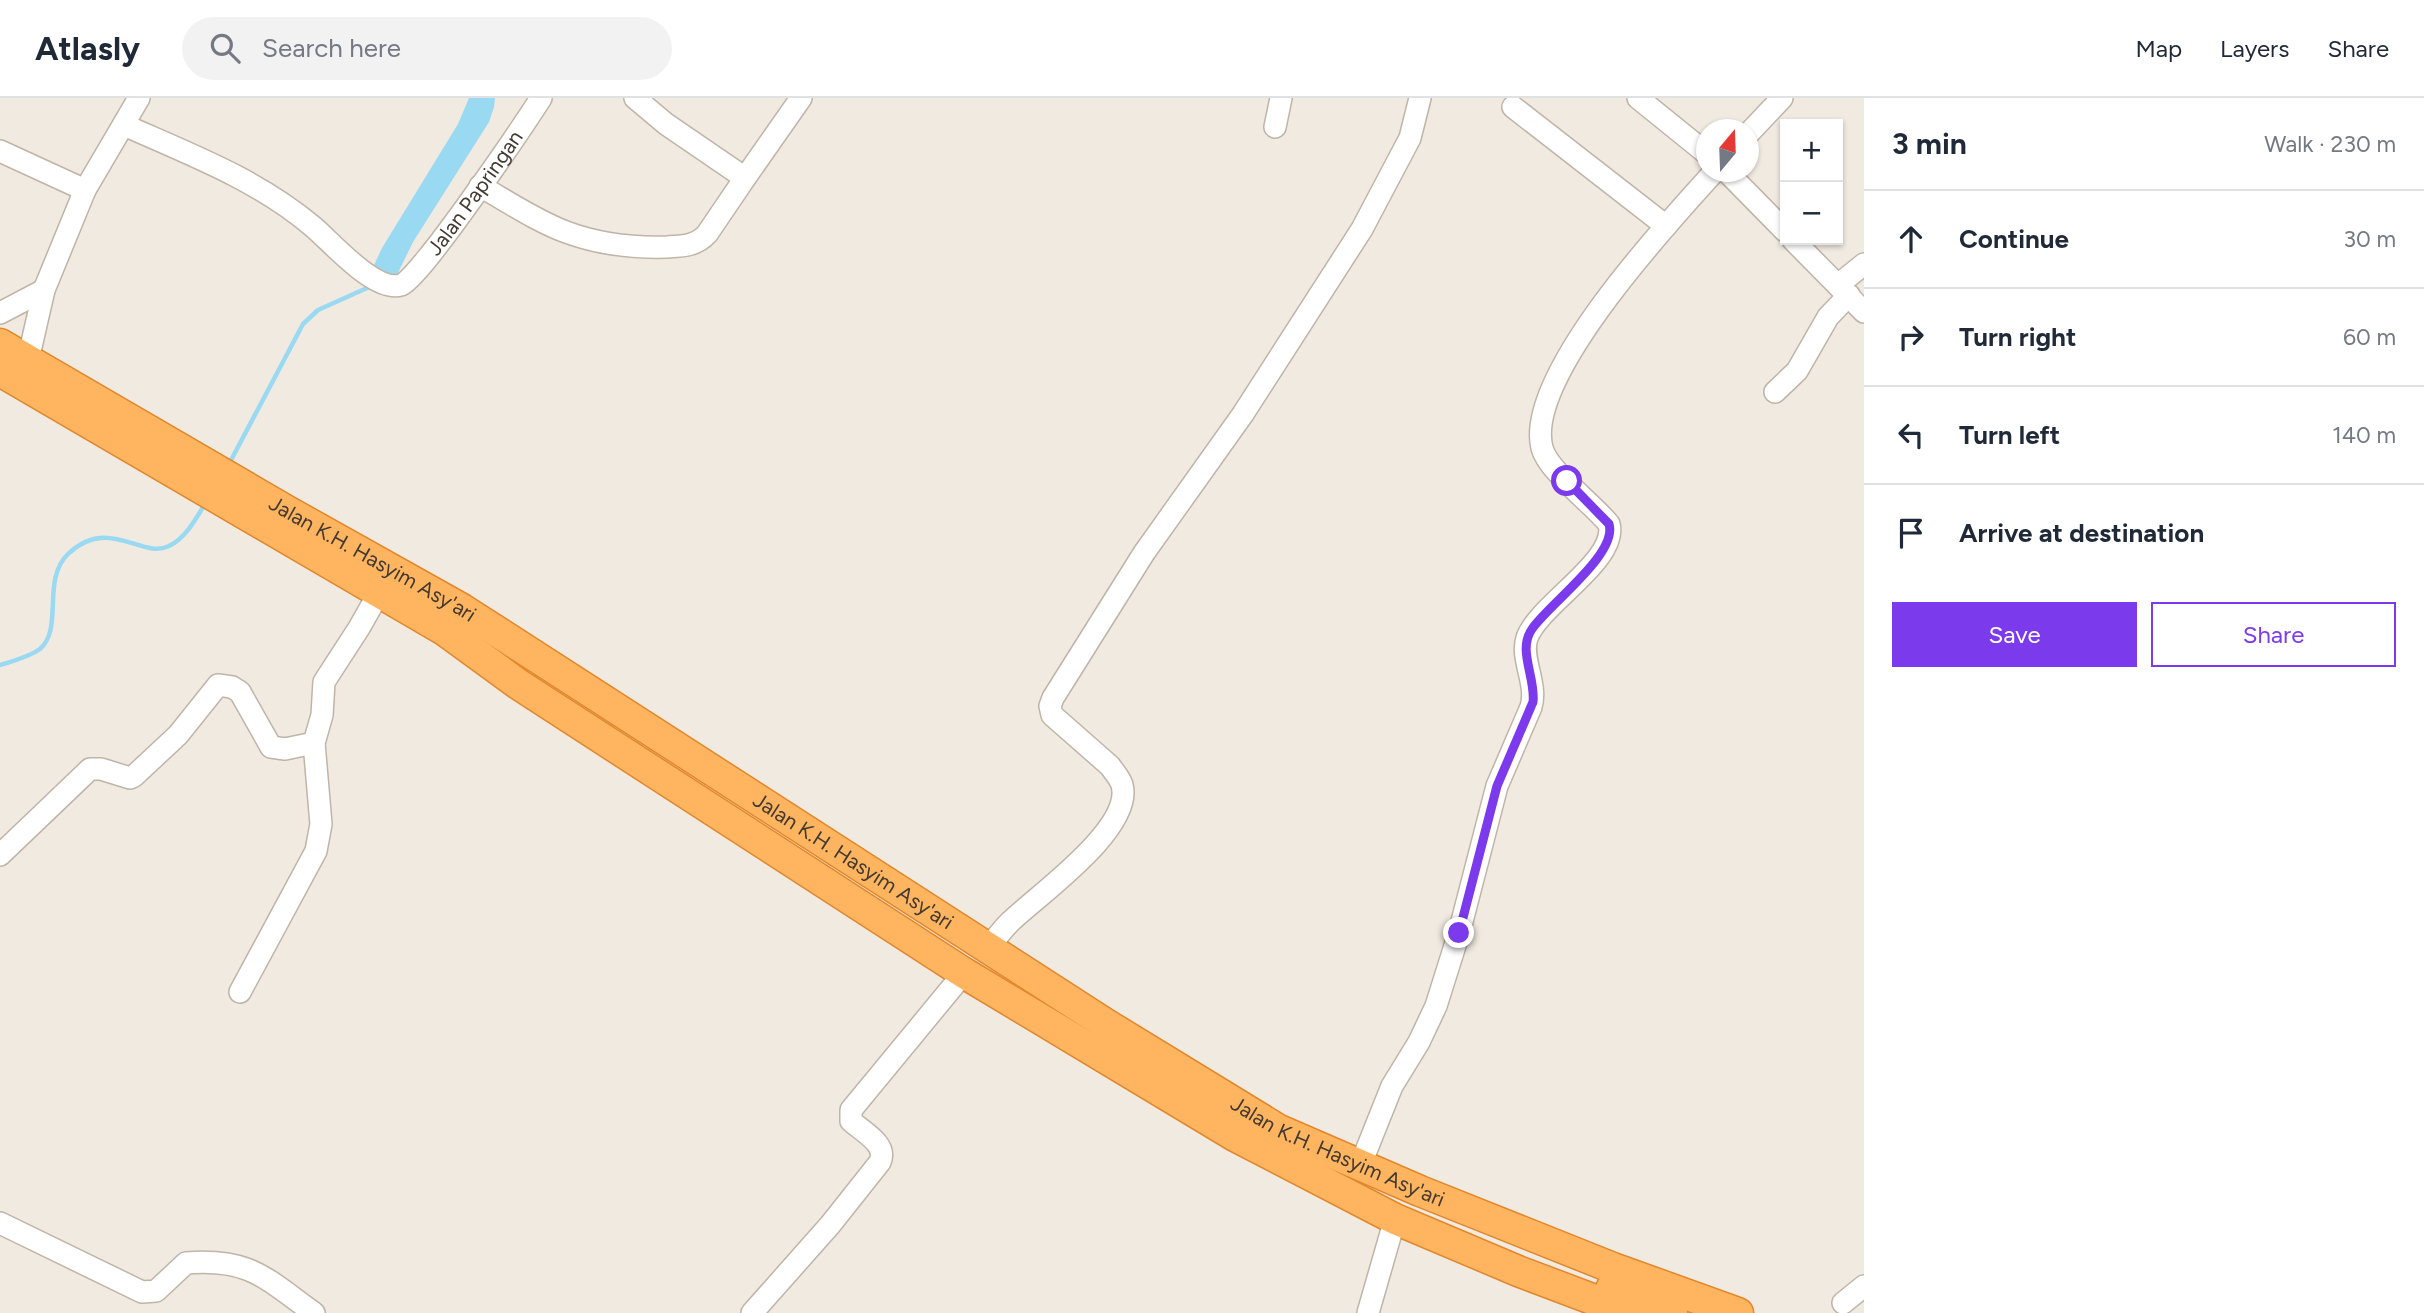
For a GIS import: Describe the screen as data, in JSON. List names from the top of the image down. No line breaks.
{"streets":{"highway":["Jalan K.H. Hasyim Asy'ari"],"street":["Jalan Papringan"]},"north":"top","page":{"header":"Atlasly","search":"Search here","nav":["Map","Layers","Share"],"heading":["3 min","Walk · 230 m"],"map_buttons":["+","−"],"list":[["Continue","30 m"],["Turn right","60 m"],["Turn left","140 m"],"Arrive at destination"],"buttons":["Save","Share"]}}
